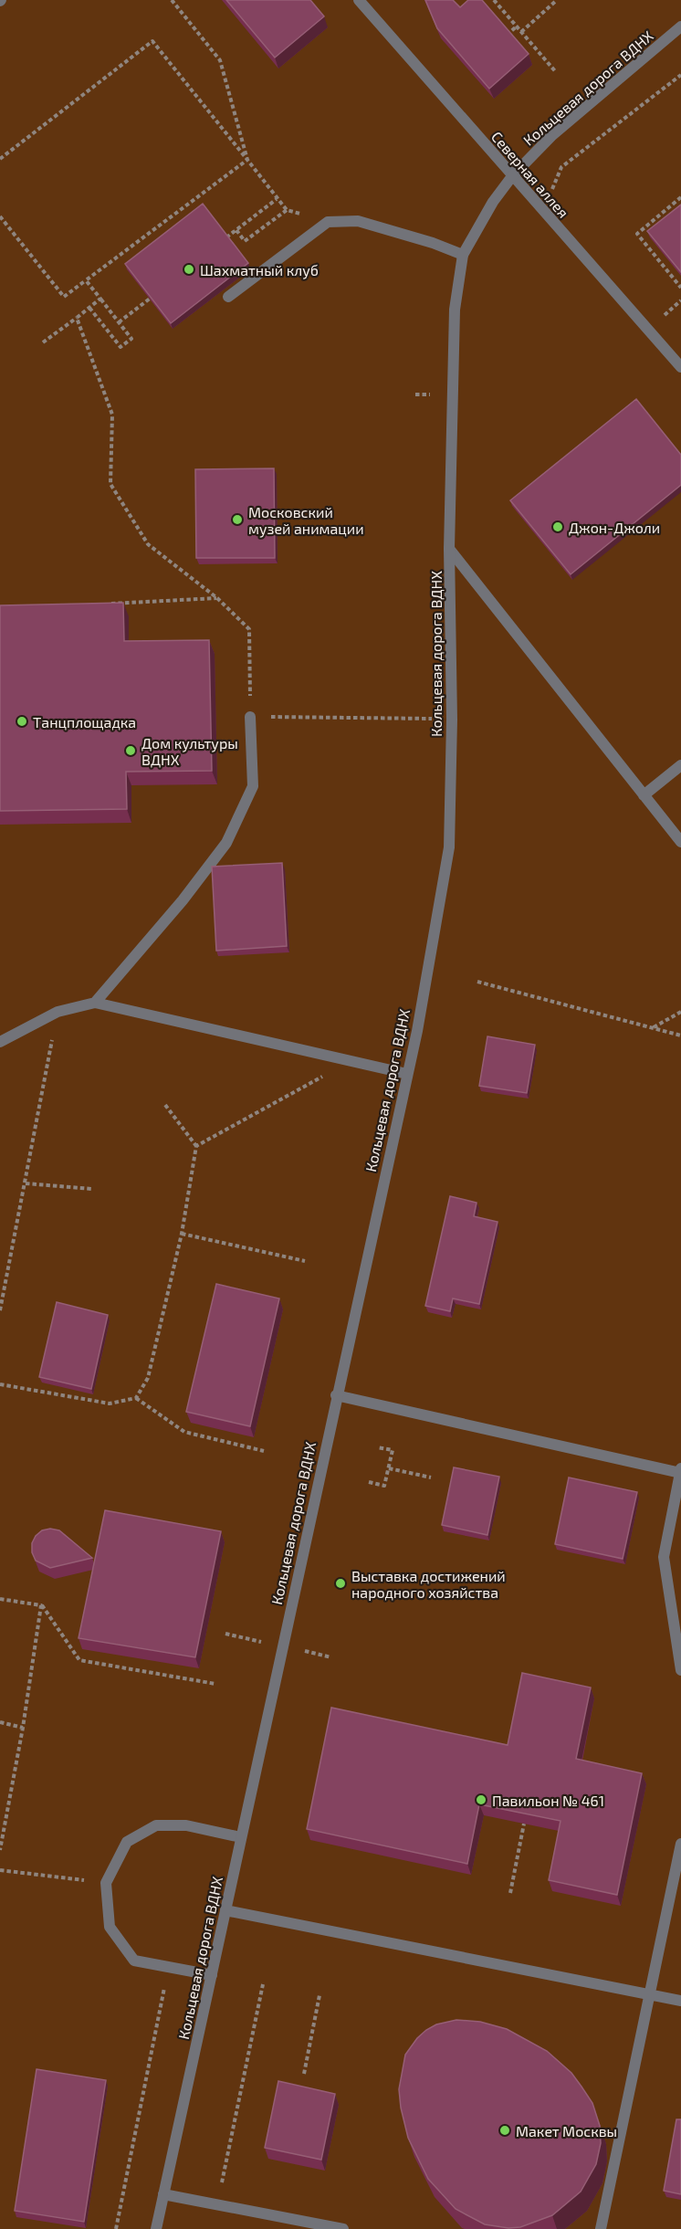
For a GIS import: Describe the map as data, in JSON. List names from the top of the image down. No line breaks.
{"streets":{"street":["Кольцевая дорога ВДНХ","Северная аллея"]},"crossings":[["Кольцевая дорога ВДНХ","Северная аллея"]],"places":["Шахматный клуб","Московский музей анимации","Джон-Джоли","Танцплощадка","Дом культуры ВДНХ","Выставка достижений народного хозяйства","Павильон № 461","Макет Москвы"]}
